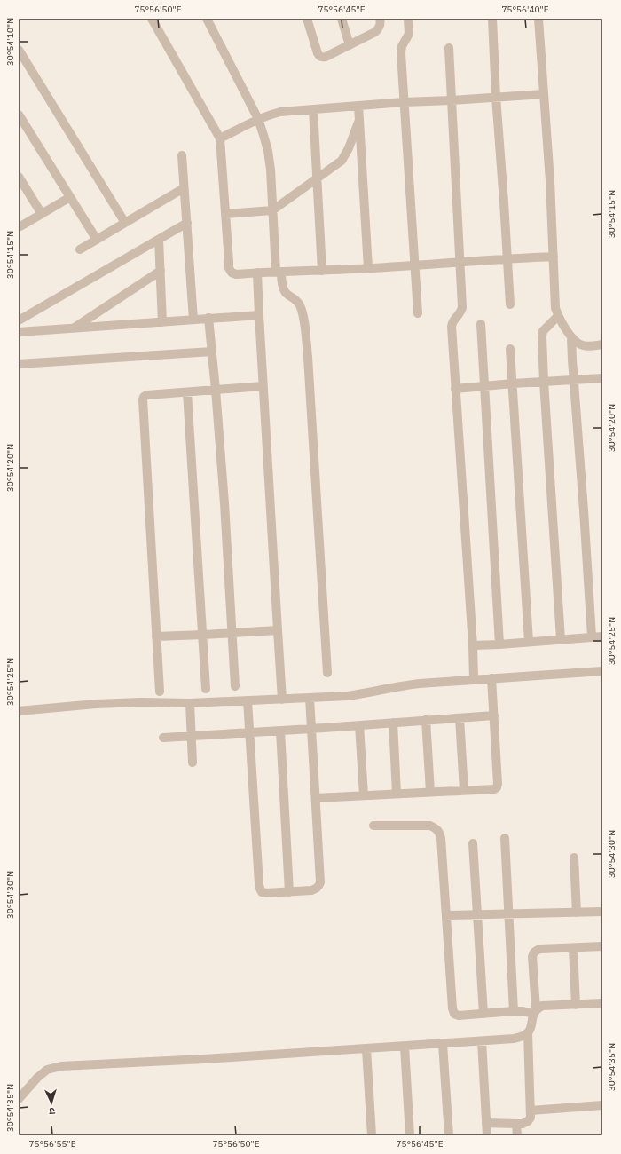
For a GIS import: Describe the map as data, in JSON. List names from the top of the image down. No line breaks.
{"north":"bottom","coordinates":["75°56'50\"E","75°56'45\"E","75°56'40\"E","30°54'10\"N","30°54'15\"N","30°54'20\"N","30°54'25\"N","30°54'30\"N","30°54'35\"N","75°56'55\"E"]}
